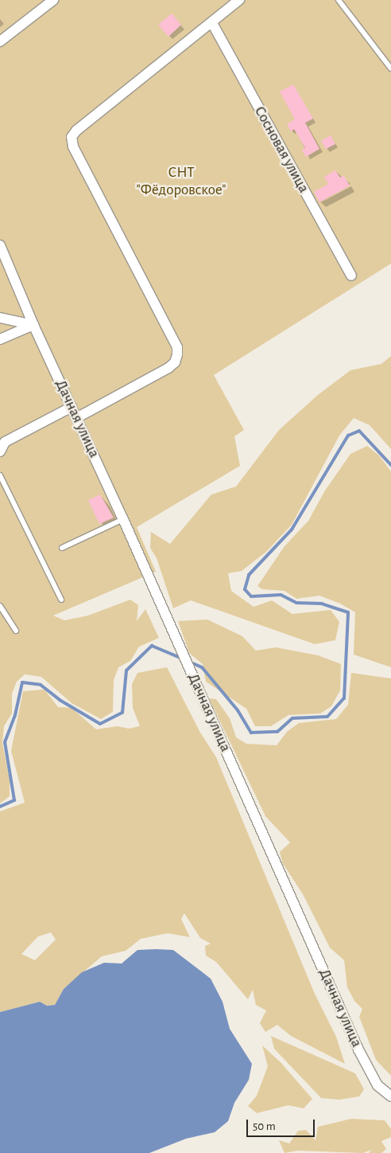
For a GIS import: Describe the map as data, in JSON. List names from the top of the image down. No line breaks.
{"streets":{"street":["Сосновая улица","Дачная улица"]},"parks":["СНТ \"Фёдоровское\""],"scale_bar":"50 m"}
